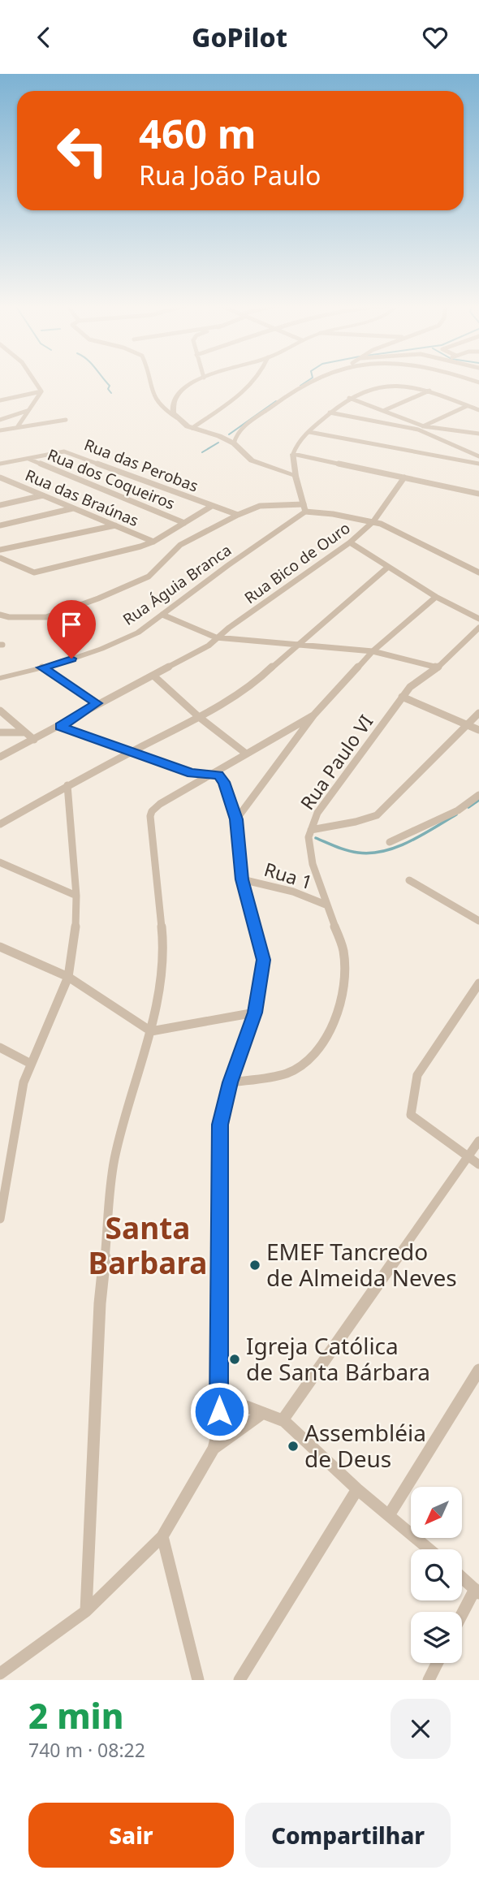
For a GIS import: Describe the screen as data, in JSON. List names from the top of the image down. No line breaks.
{"streets":{"street":["Rua das Perobas","Rua dos Coqueiros","Rua das Braúnas","Rua Bico de Ouro","Rua Águia Branca","Rua Paulo VI","Rua 1"]},"crossings":[["Rua das Perobas","Rua dos Coqueiros"],["Rua Paulo VI","Rua 1"]],"districts":["Santa Barbara"],"places":["EMEF Tancredo de Almeida Neves","Igreja Católica de Santa Bárbara","Assembléia de Deus"],"north":"bottom left","page":{"header":"GoPilot","turn":["460 m","Rua João Paulo"],"heading":["2 min","740 m · 08:22"],"buttons":["Sair","Compartilhar"]}}
